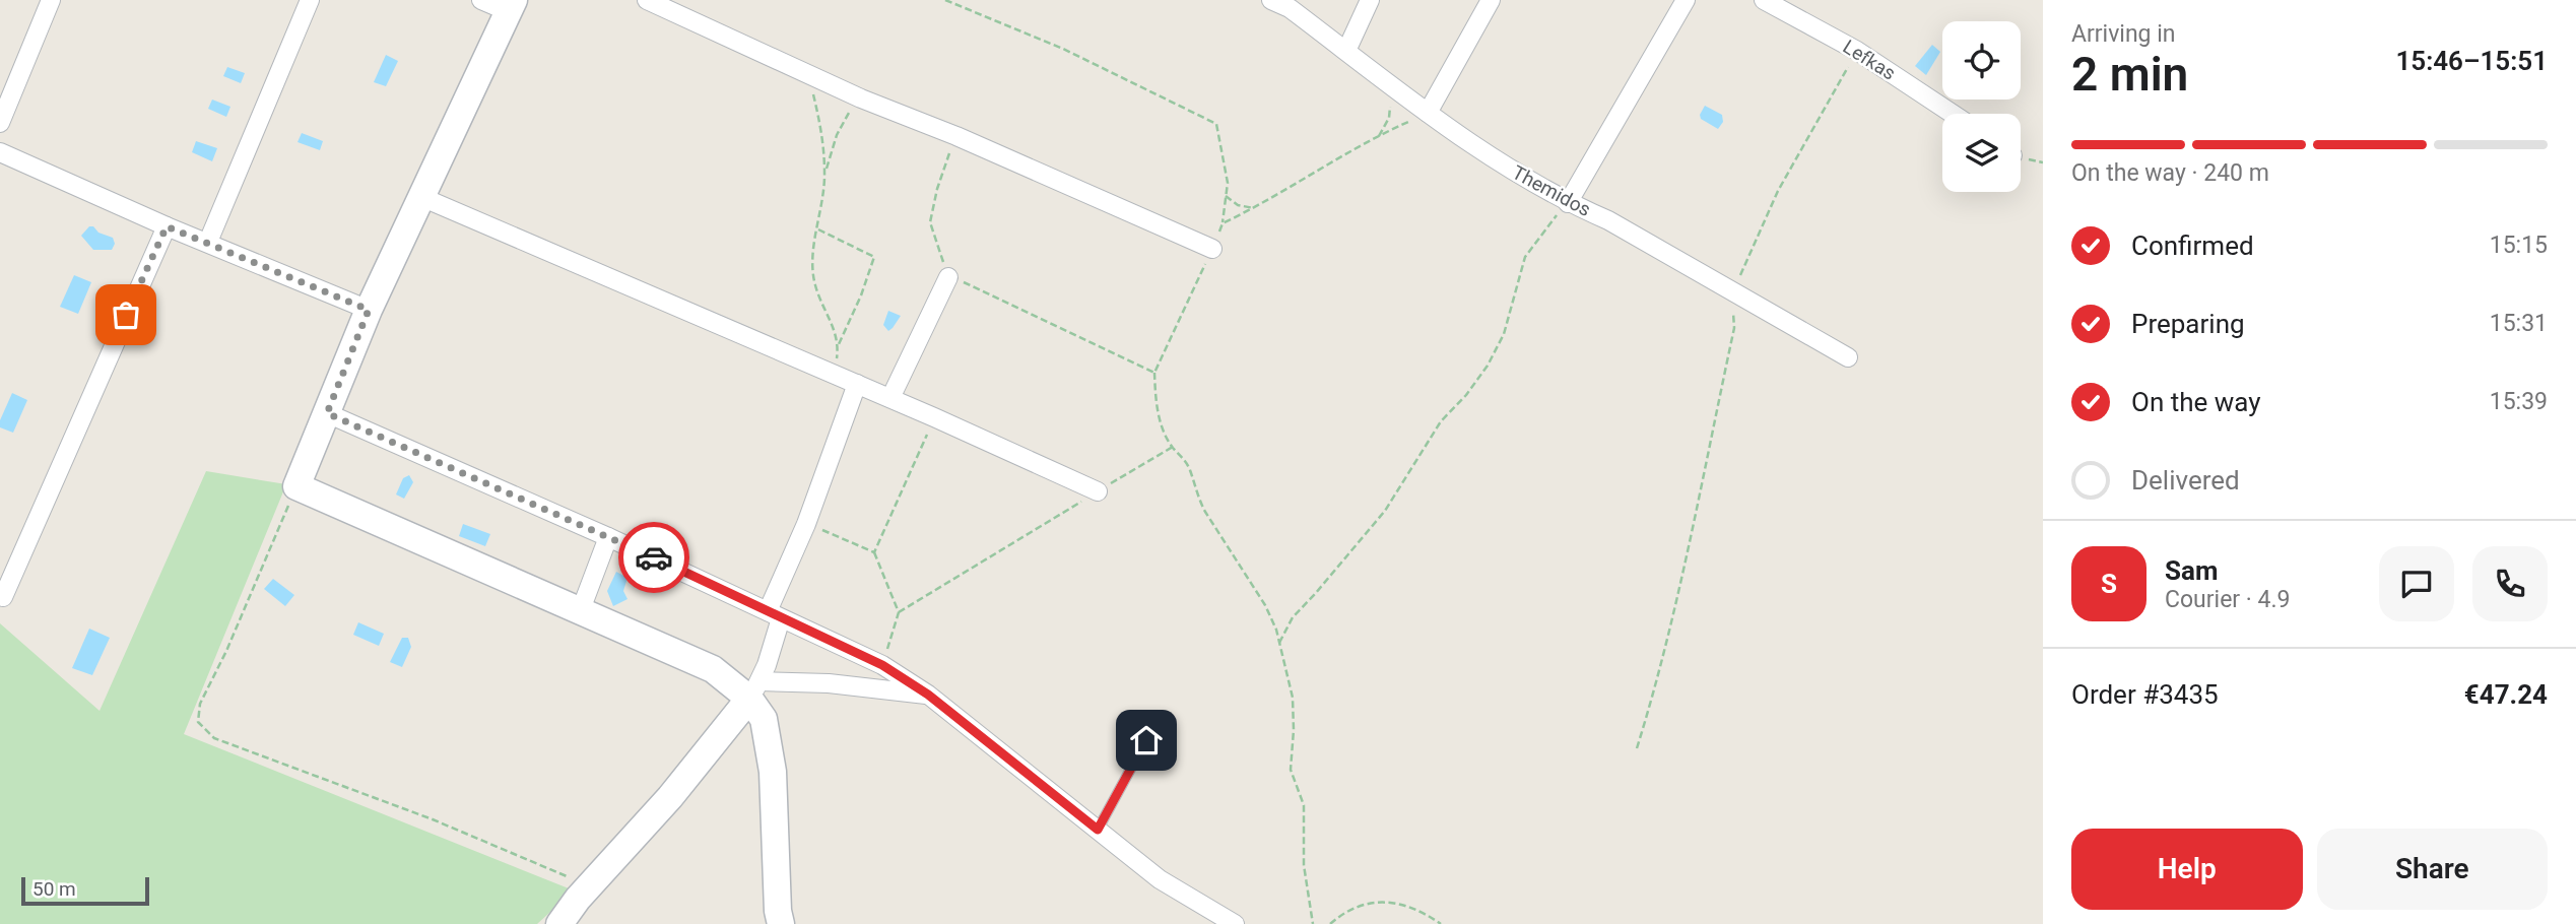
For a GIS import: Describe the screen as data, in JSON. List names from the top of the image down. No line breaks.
{"streets":{"street":["Lefkas","Themidos"]},"scale_bar":"50 m","page":{"heading":["2 min","Arriving in","15:46–15:51"],"panel":["Sam","Courier · 4.9","Order #3435","€47.24"],"bar":"On the way · 240 m","list":[["Confirmed","15:15"],["Preparing","15:31"],["On the way","15:39"],"Delivered"],"round":"S","buttons":["Help","Share"],"scale":"50 m"}}
